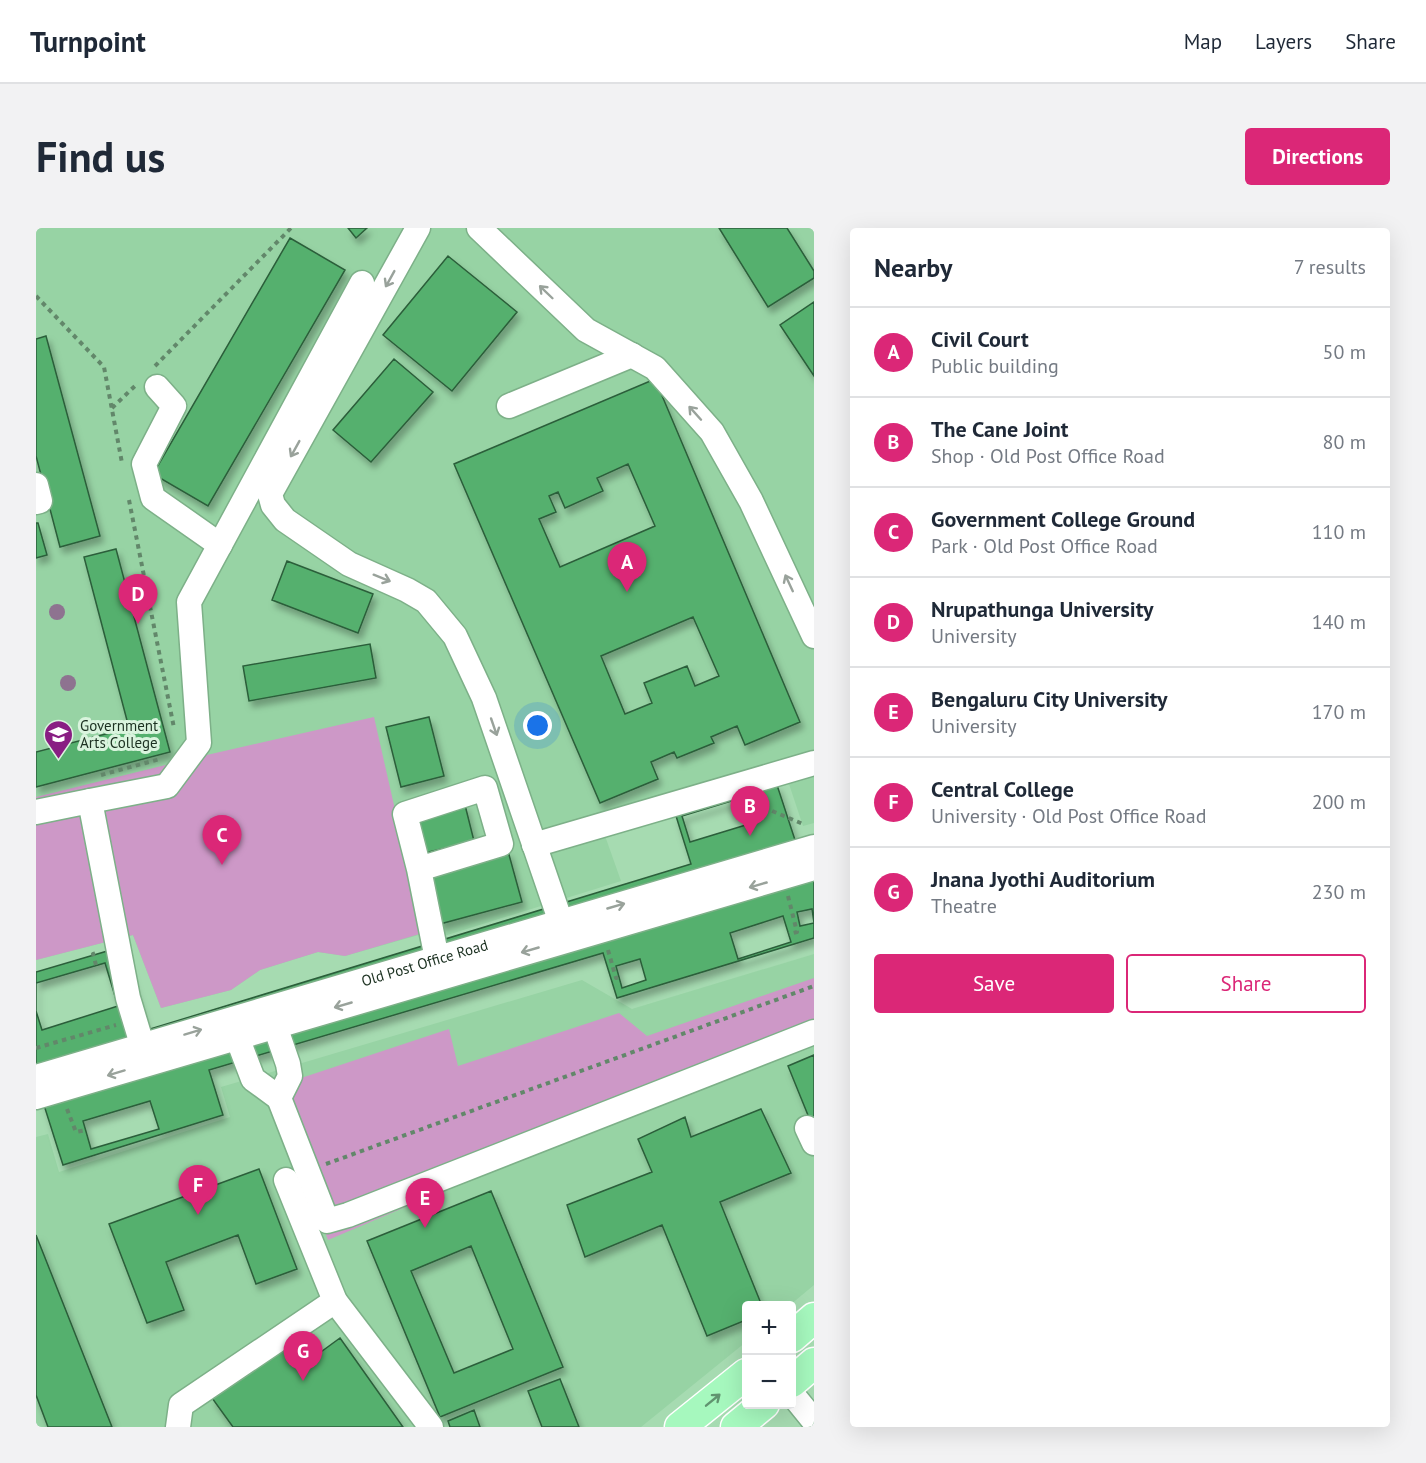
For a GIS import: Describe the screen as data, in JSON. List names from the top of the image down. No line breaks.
{"streets":{"street":["Old Post Office Road"]},"places":{"school or university":["Government Arts College"]},"page":{"header":"Turnpoint","nav":["Map","Layers","Share"],"buttons":["Directions",["Save","Share"]],"title":"Find us","heading":["Nearby","7 results"],"list":[{"mark":"A","name":"Civil Court","note":"Public building","value":"50 m"},{"mark":"B","name":"The Cane Joint","note":"Shop · Old Post Office Road","value":"80 m"},{"mark":"C","name":"Government College Ground","note":"Park · Old Post Office Road","value":"110 m"},{"mark":"D","name":"Nrupathunga University","note":"University","value":"140 m"},{"mark":"E","name":"Bengaluru City University","note":"University","value":"170 m"},{"mark":"F","name":"Central College","note":"University · Old Post Office Road","value":"200 m"},{"mark":"G","name":"Jnana Jyothi Auditorium","note":"Theatre","value":"230 m"}],"pins":["A","D","B","C","F","E","G"],"map_buttons":["+","−"]}}
